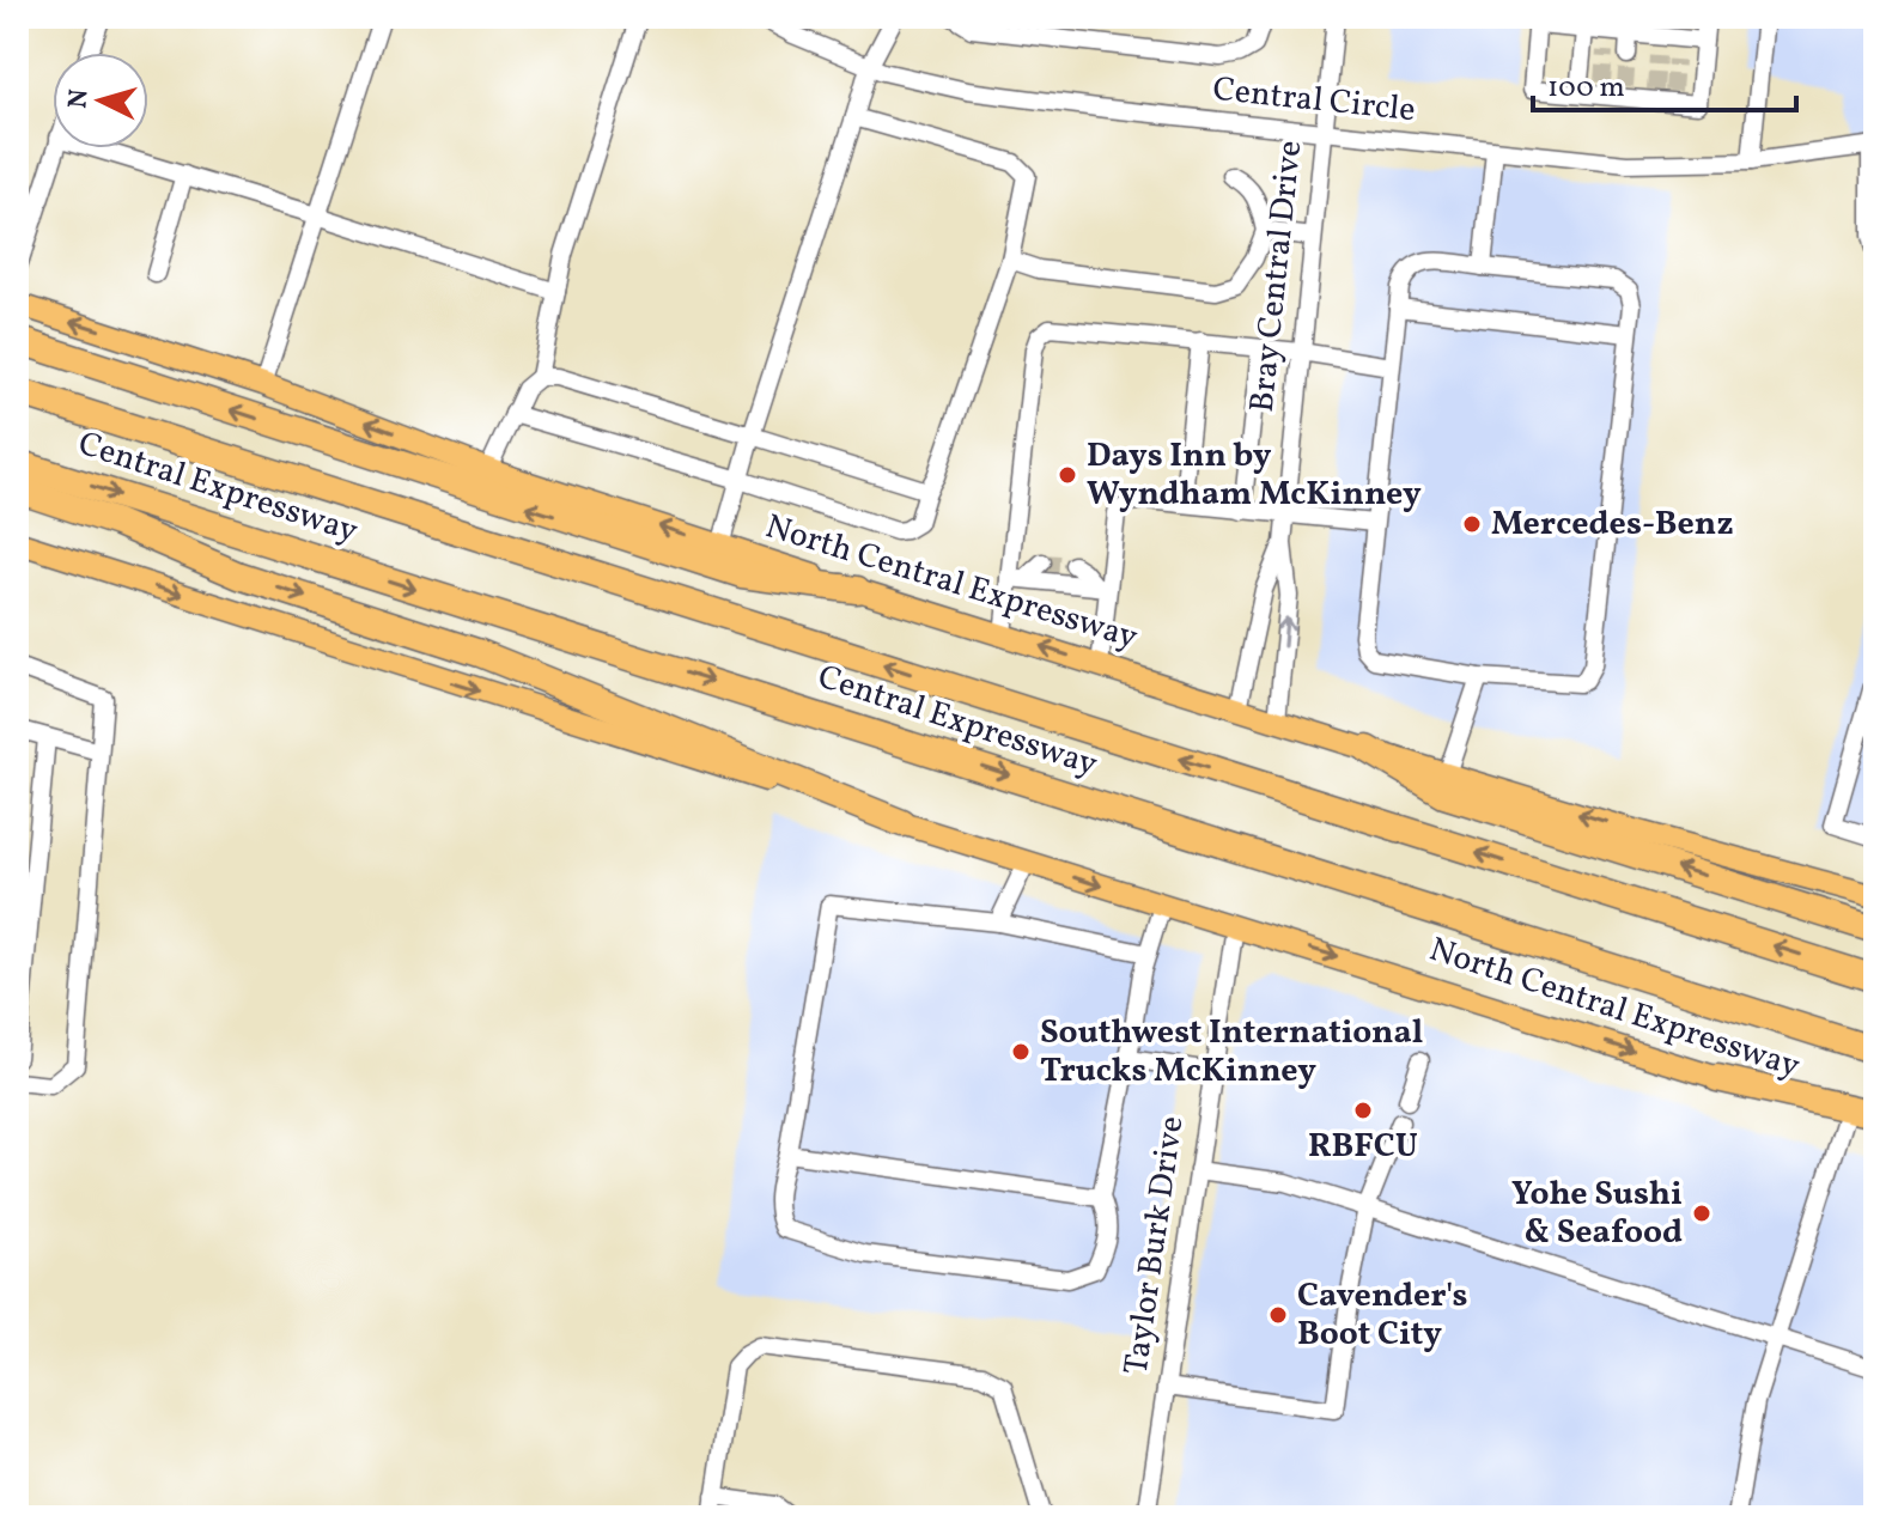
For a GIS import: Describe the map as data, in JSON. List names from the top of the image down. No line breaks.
{"streets":{"highway":["Central Expressway"],"main road":["North Central Expressway"],"street":["Central Circle","Bray Central Drive","Taylor Burk Drive"]},"crossings":[["Central Circle","Bray Central Drive"],["Bray Central Drive","North Central Expressway"],["North Central Expressway","Taylor Burk Drive"]],"places":["Days Inn by Wyndham McKinney","Mercedes-Benz","Southwest International Trucks McKinney","RBFCU","Yohe Sushi & Seafood","Cavender's Boot City"],"scale_bar":"100 m","north":"left"}
